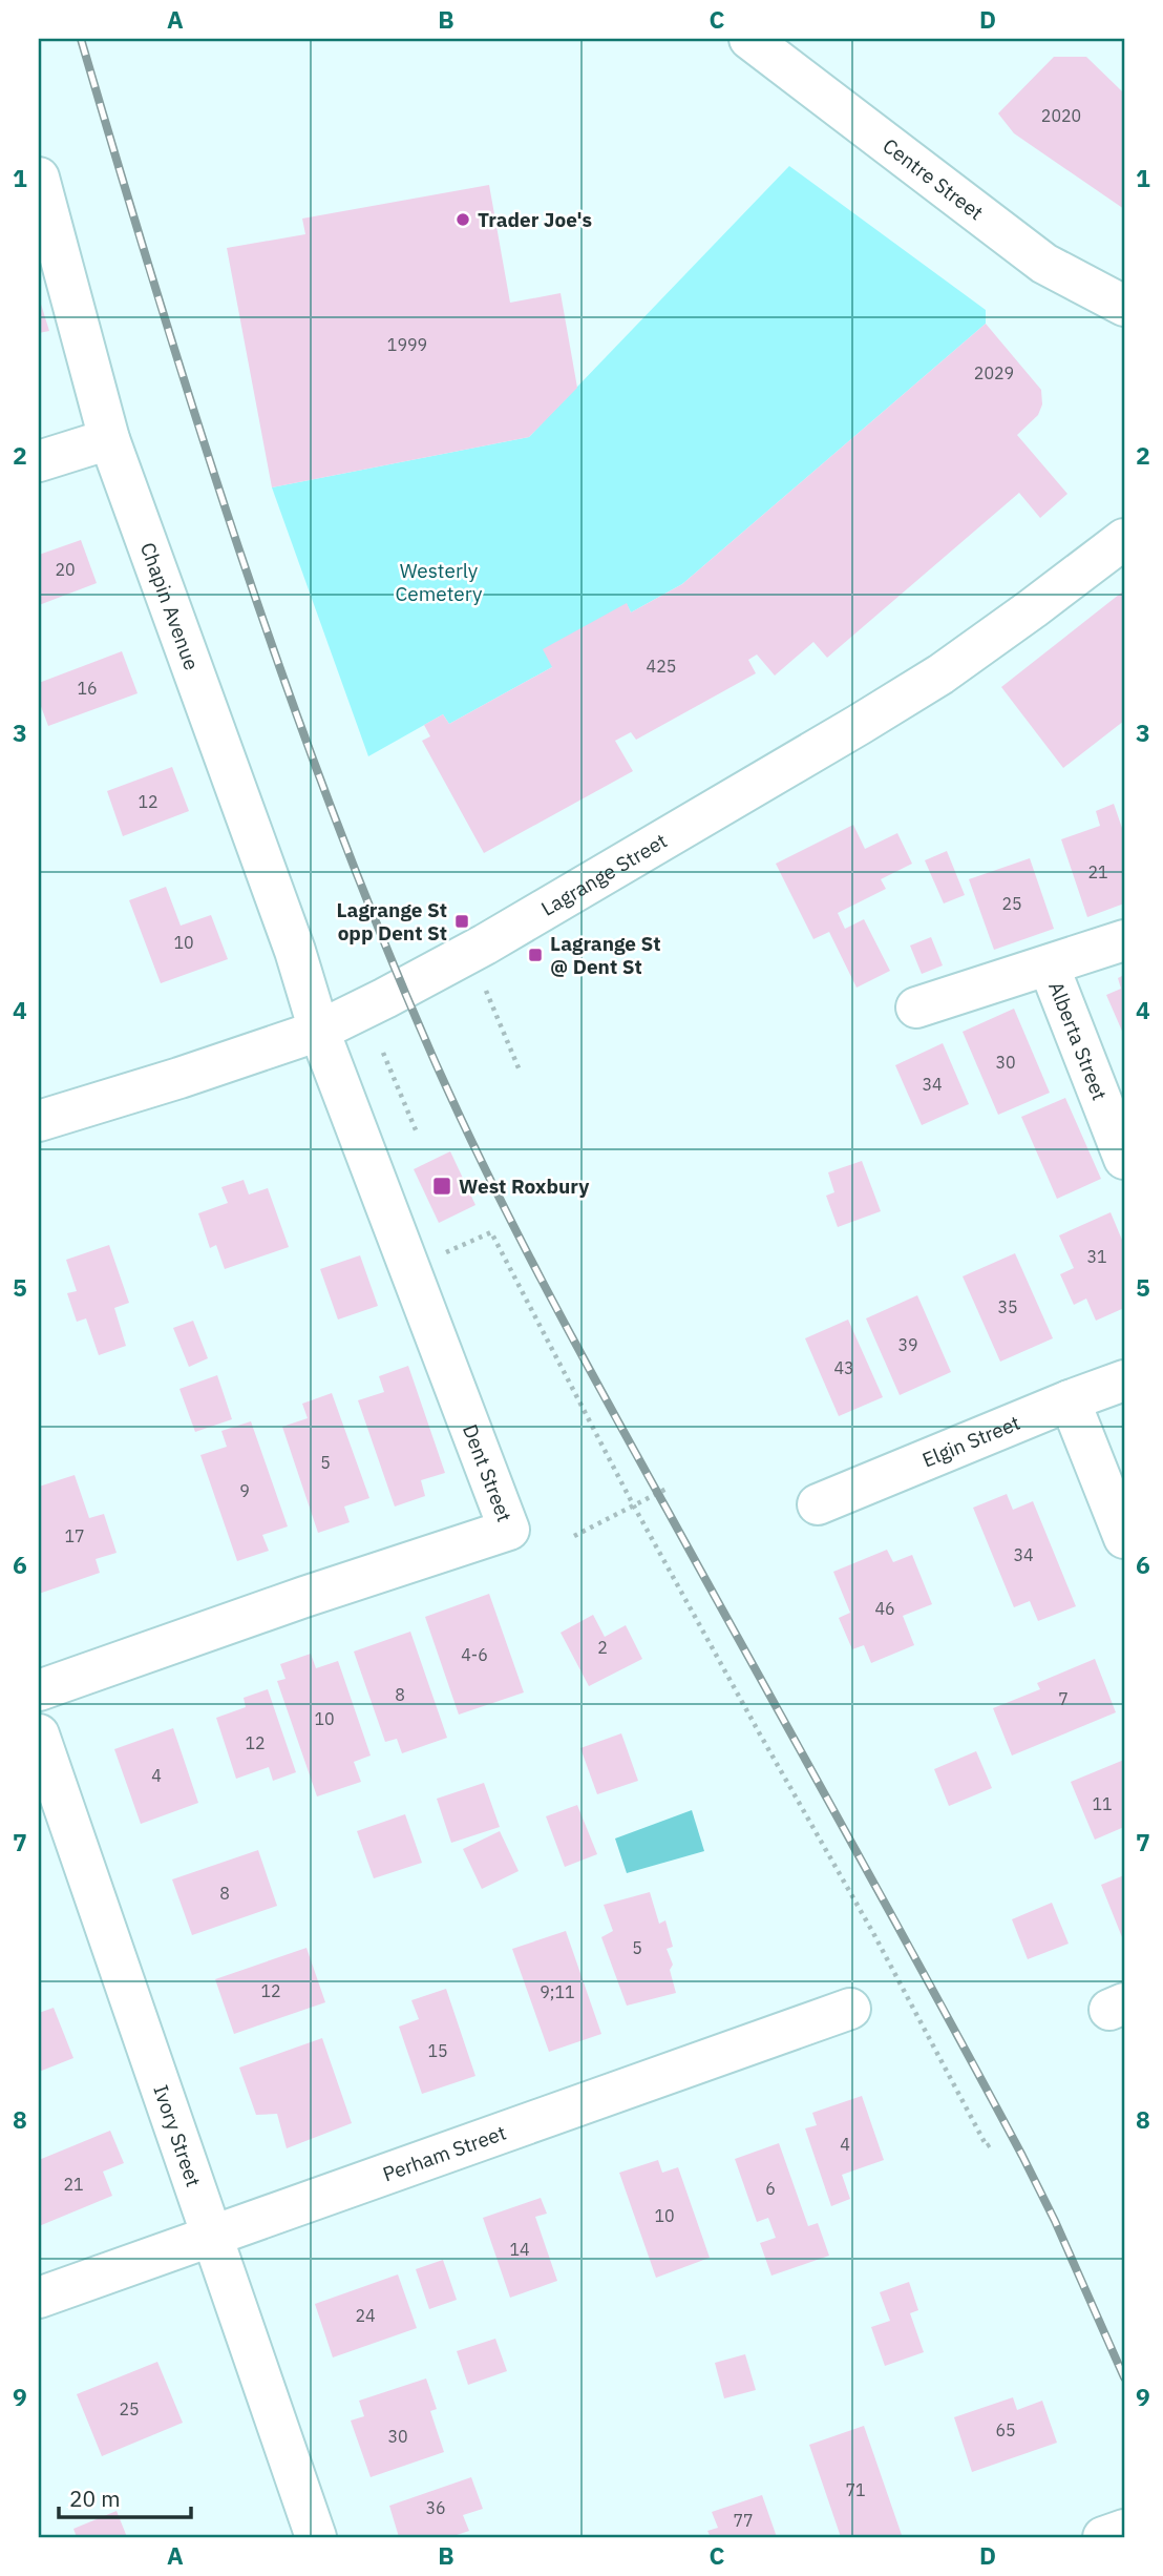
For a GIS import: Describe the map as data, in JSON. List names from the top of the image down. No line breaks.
{"streets":{"street":["Centre Street","Chapin Avenue","Lagrange Street","Alberta Street","Elgin Street","Dent Street","Ivory Street","Perham Street"]},"crossings":[["Chapin Avenue","Lagrange Street"],["Chapin Avenue","Dent Street"],["Lagrange Street","Dent Street"],["Ivory Street","Perham Street"]],"parks":["Westerly Cemetery"],"places":{"other":["Trader Joe's"],"transit":["Lagrange St opp Dent St","Lagrange St @ Dent St","West Roxbury"]},"house_numbers":["2020","1999","2029","20","425","16","12","21","25","10","30","34","31","35","39","43","5","9","17","34","46","2","4-6","8","7","10","12","4","11","8","5","12","9;11","15","4","21","6","10","14","24","25","65","30","71","36","77"],"scale_bar":"20 m","grid":{"columns":["A","B","C","D"],"rows":["1","2","3","4","5","6","7","8","9"]}}
